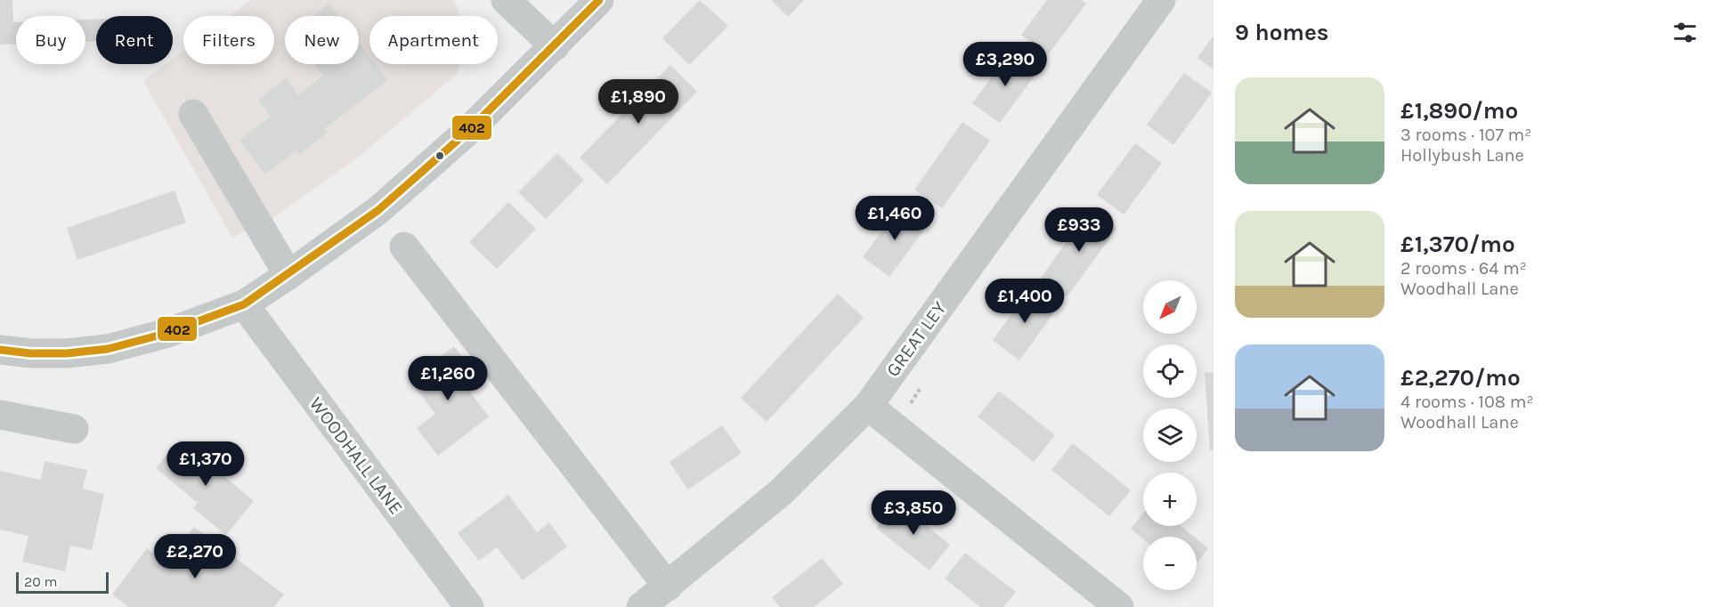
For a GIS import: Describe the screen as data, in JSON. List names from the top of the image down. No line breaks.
{"streets":{"street":["GREAT LEY","WOODHALL LANE"]},"lines":["transit line 402"],"scale_bar":"20 m","north":"bottom left","page":{"heading":"9 homes","chip":["Buy","Rent","Filters","New","Apartment"],"price":["£3,290","£1,890","£1,460","£933","£1,400","£1,260","£1,370","£3,850","£2,270"],"list":[{"name":"£1,890/mo","note":"3 rooms · 107 m² · Hollybush Lane"},{"name":"£1,370/mo","note":"2 rooms · 64 m² · Woodhall Lane"},{"name":"£2,270/mo","note":"4 rooms · 108 m² · Woodhall Lane"}],"map_buttons":["+","−"],"scale":"20 m"}}
